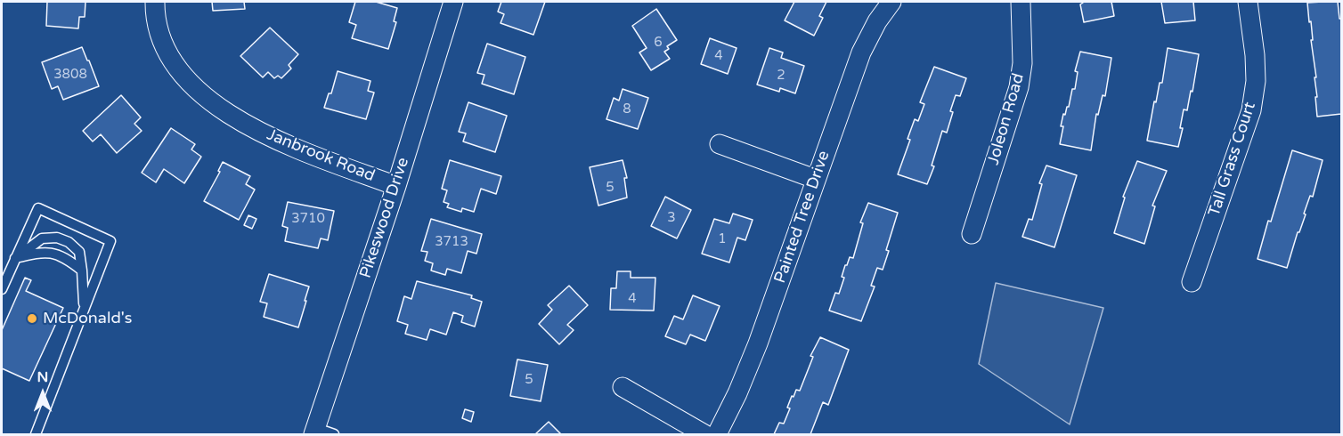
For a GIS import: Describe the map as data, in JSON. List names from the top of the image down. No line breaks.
{"streets":{"street":["Joleon Road","Janbrook Road","Tall Grass Court","Painted Tree Drive","Pikeswood Drive"]},"crossings":[["Janbrook Road","Pikeswood Drive"]],"places":["McDonald's"],"house_numbers":["6","4","3808","2","8","5","3","3710","1","3713","4","5"],"north":"top"}
